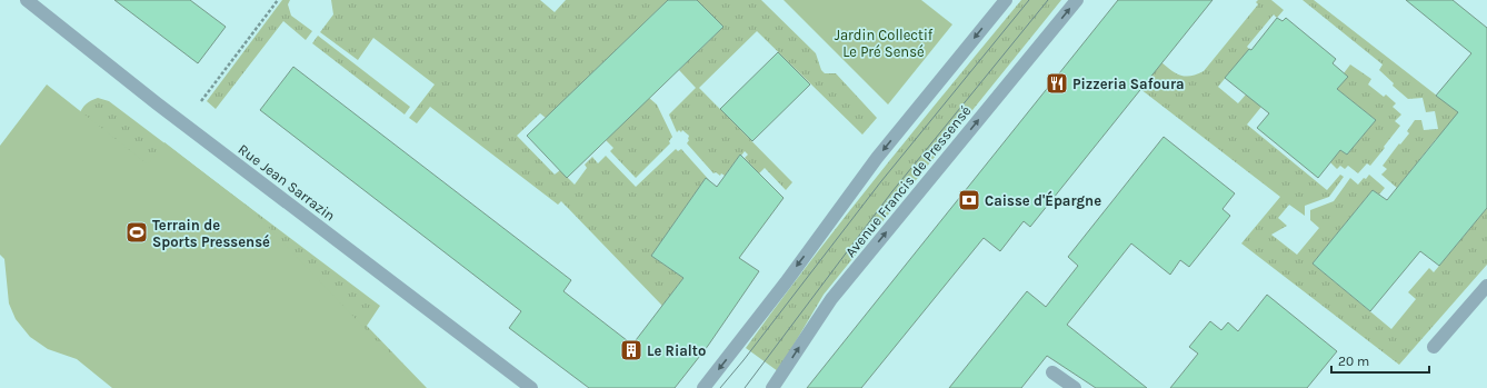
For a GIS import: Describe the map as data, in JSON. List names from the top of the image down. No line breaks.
{"streets":{"street":["Avenue Francis de Pressensé","Rue Jean Sarrazin"]},"parks":["Jardin Collectif Le Pré Sensé"],"places":{"restaurant":["Pizzeria Safoura"],"bank":["Caisse d'Épargne"],"sports":["Terrain de Sports Pressensé"],"building":["Le Rialto"]},"scale_bar":"20 m"}
